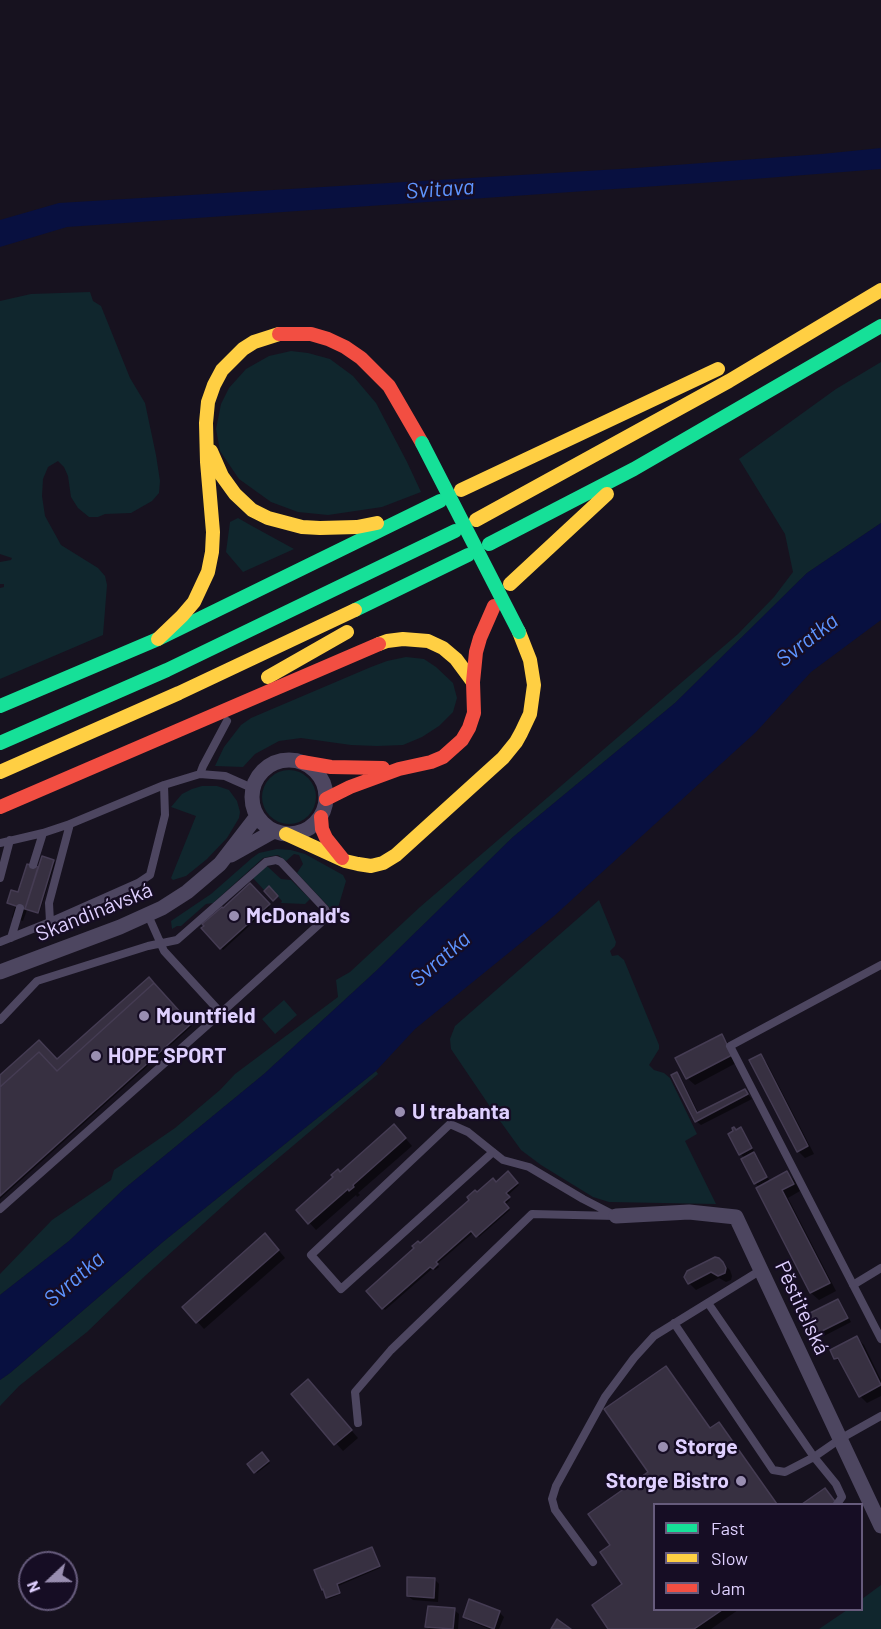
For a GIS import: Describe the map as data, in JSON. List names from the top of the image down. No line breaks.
{"streets":{"street":["Skandinávská","Pěstitelská"]},"water":["Svitava","Svratka"],"places":["McDonald's","Mountfield","HOPE SPORT","U trabanta","Storge","Storge Bistro"],"legend":["Fast","Slow","Jam"],"north":"left"}
